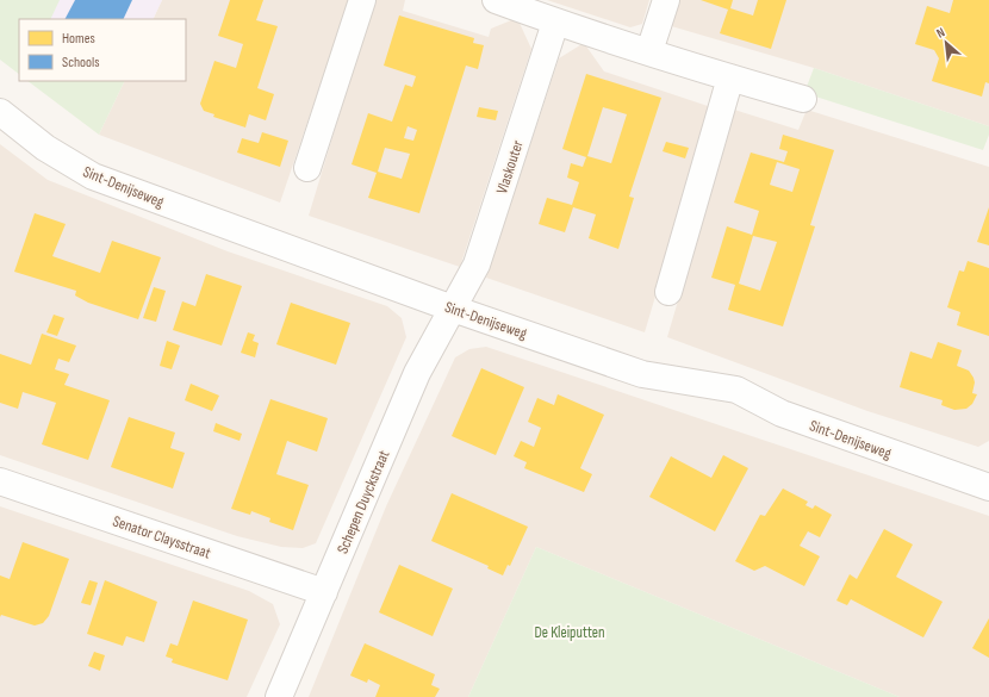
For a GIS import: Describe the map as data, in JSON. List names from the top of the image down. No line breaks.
{"streets":{"street":["Vlaskouter","Sint-Denijseweg","Schepen Duyckstraat","Senator Claysstraat"]},"crossings":[["Vlaskouter","Sint-Denijseweg"],["Vlaskouter","Schepen Duyckstraat"],["Sint-Denijseweg","Schepen Duyckstraat"],["Schepen Duyckstraat","Senator Claysstraat"]],"parks":["De Kleiputten"],"legend":["Homes","Schools"],"north":"top left"}
